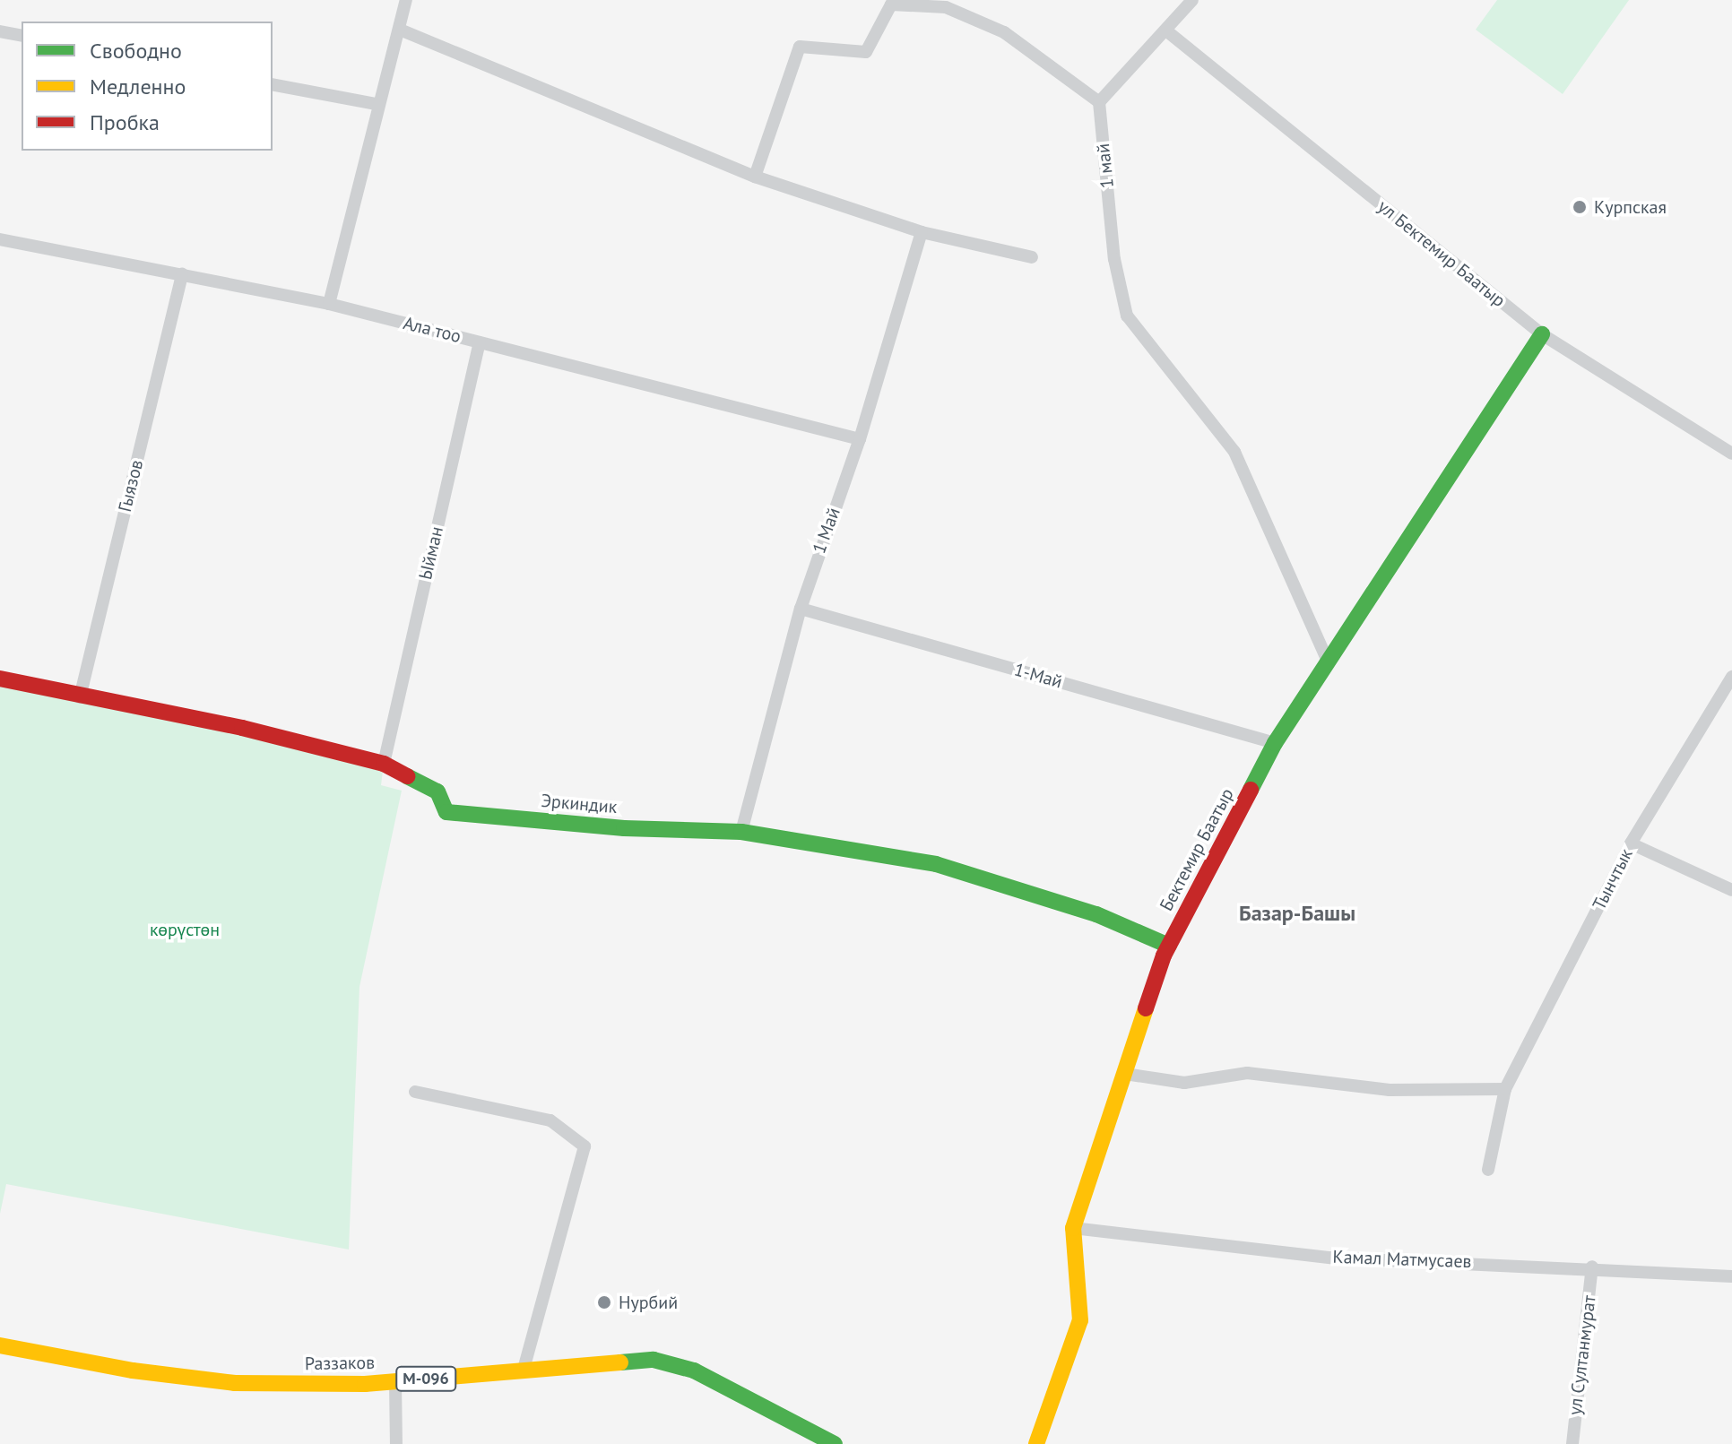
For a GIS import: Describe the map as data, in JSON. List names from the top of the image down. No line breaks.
{"streets":{"street":["1 май","ул Бектемир Баатыр","Ала тоо","Гыязов","1 Май","Ыйман","1-Май","Эркиндик","Бектемир Баатыр","Тынчтык","Камал Матмусаев","ул Султанмурат","Раззаков","М-096"]},"crossings":[["1 май","Бектемир Баатыр"],["ул Бектемир Баатыр","Бектемир Баатыр"],["Ала тоо","Гыязов"],["Ала тоо","1 Май"],["Ала тоо","Ыйман"],["Гыязов","Эркиндик"],["1 Май","1-Май"],["1 Май","Эркиндик"],["Ыйман","Эркиндик"],["1-Май","Бектемир Баатыр"],["Эркиндик","Бектемир Баатыр"],["Бектемир Баатыр","Камал Матмусаев"],["Камал Матмусаев","ул Султанмурат"]],"districts":["Базар-Башы"],"parks":["көрүстөн"],"places":["Курпская","Нурбий"],"legend":["Свободно","Медленно","Пробка"]}
